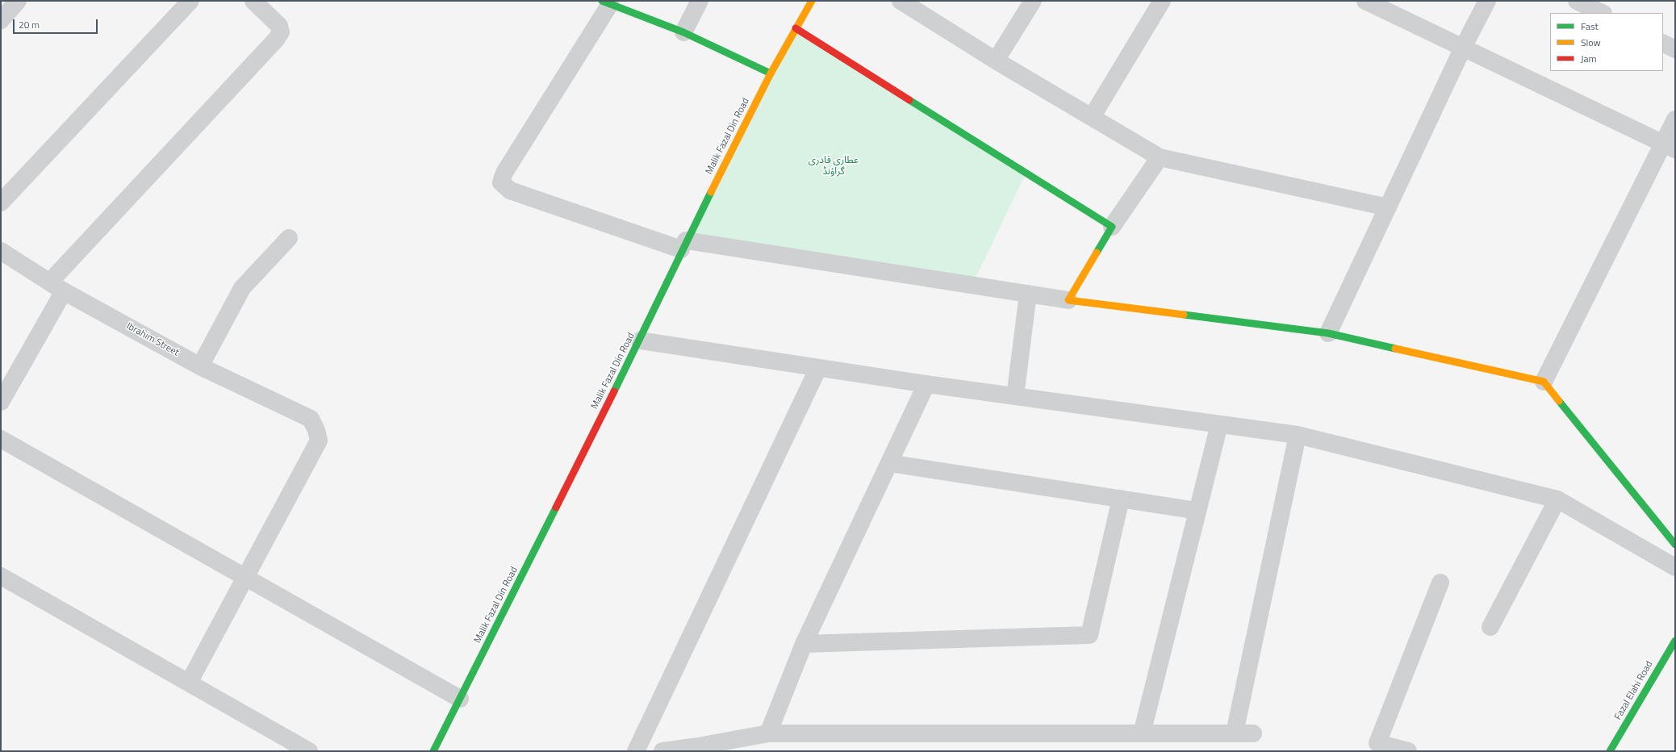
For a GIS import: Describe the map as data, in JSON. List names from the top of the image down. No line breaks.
{"streets":{"street":["Malik Fazal Din Road","Ibrahim Street","Fazal Elahi Road"]},"parks":["عطاری قادری گراؤنڈ"],"legend":["Fast","Slow","Jam"],"scale_bar":"20 m"}
